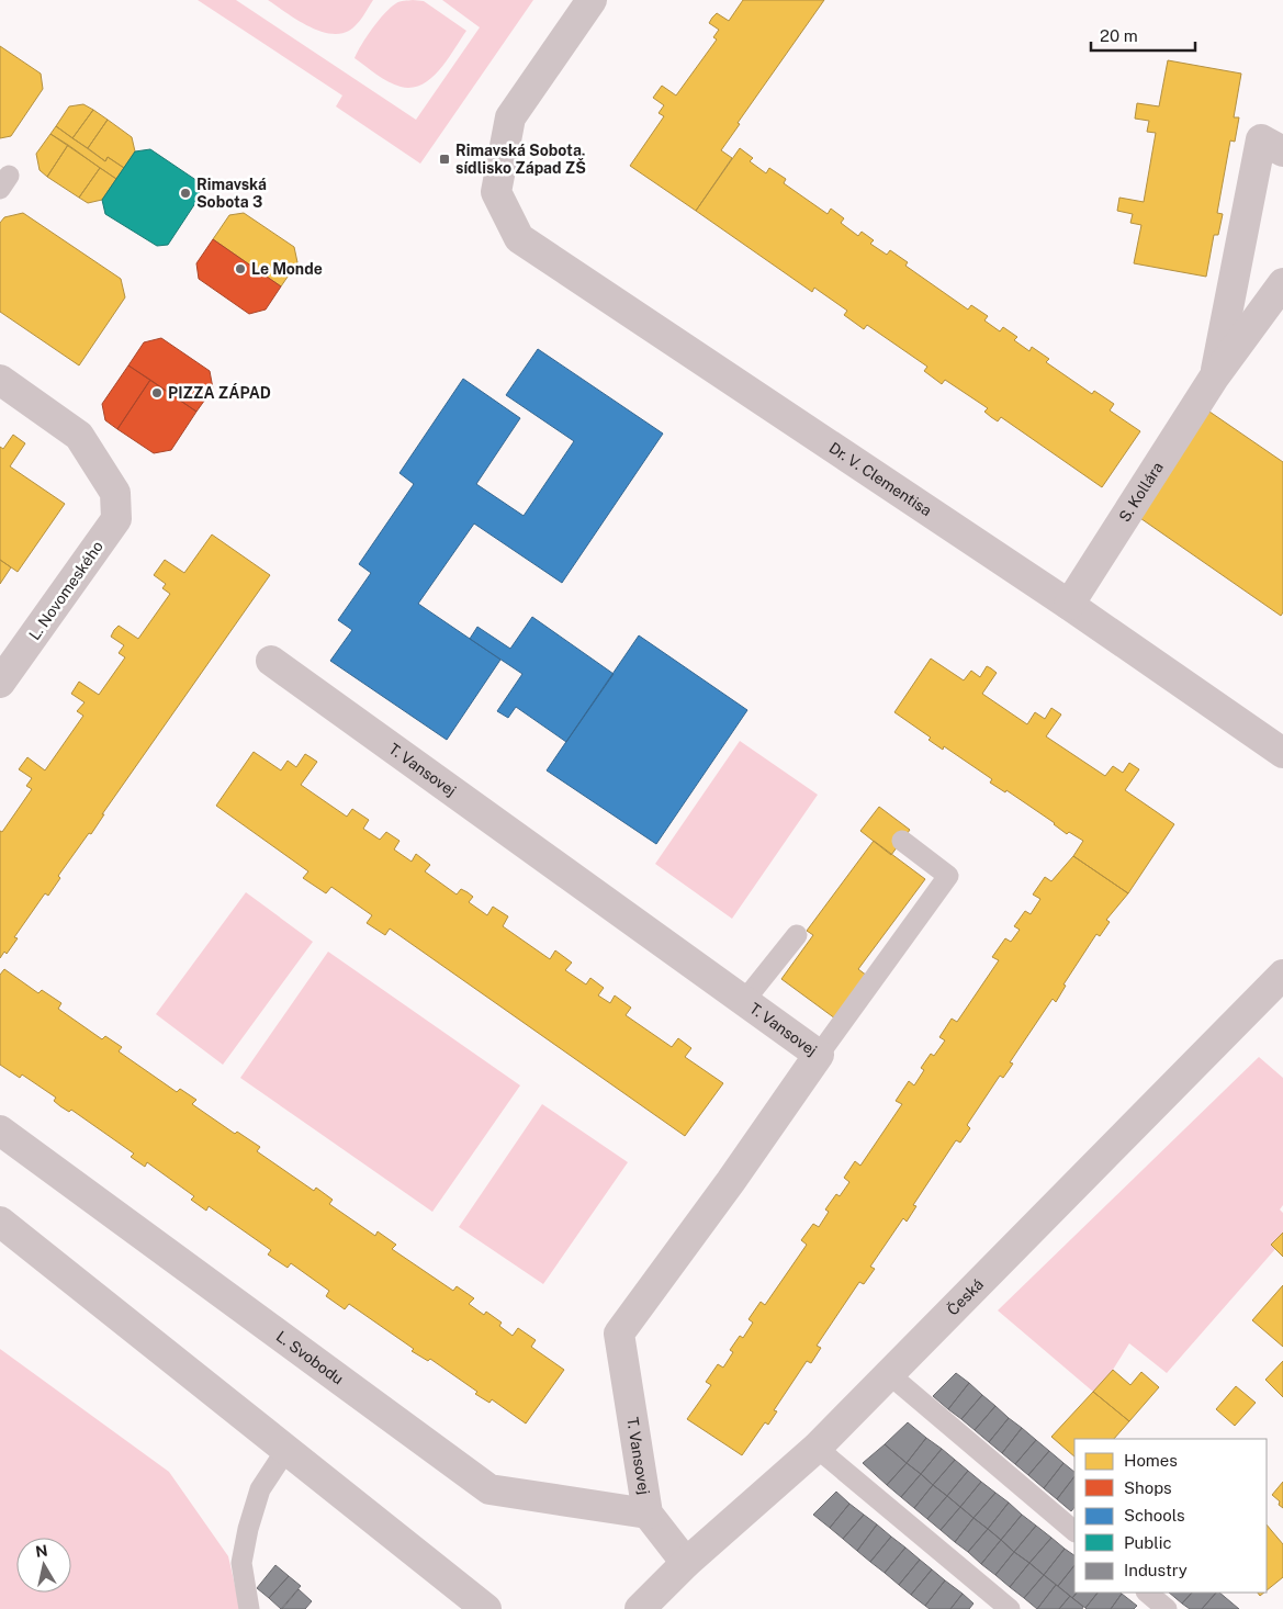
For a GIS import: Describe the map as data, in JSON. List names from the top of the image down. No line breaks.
{"streets":{"street":["Dr. V. Clementisa","S. Kollára","L. Novomeského","T. Vansovej","Česká","L. Svobodu"]},"crossings":[["Dr. V. Clementisa","S. Kollára"],["T. Vansovej","Česká"],["T. Vansovej","L. Svobodu"]],"places":{"transit":["Rimavská Sobota, sídlisko Západ ZŠ"],"other":["Rimavská Sobota 3","Le Monde","PIZZA ZÁPAD"]},"legend":["Homes","Shops","Schools","Public","Industry"],"scale_bar":"20 m","north":"top"}
